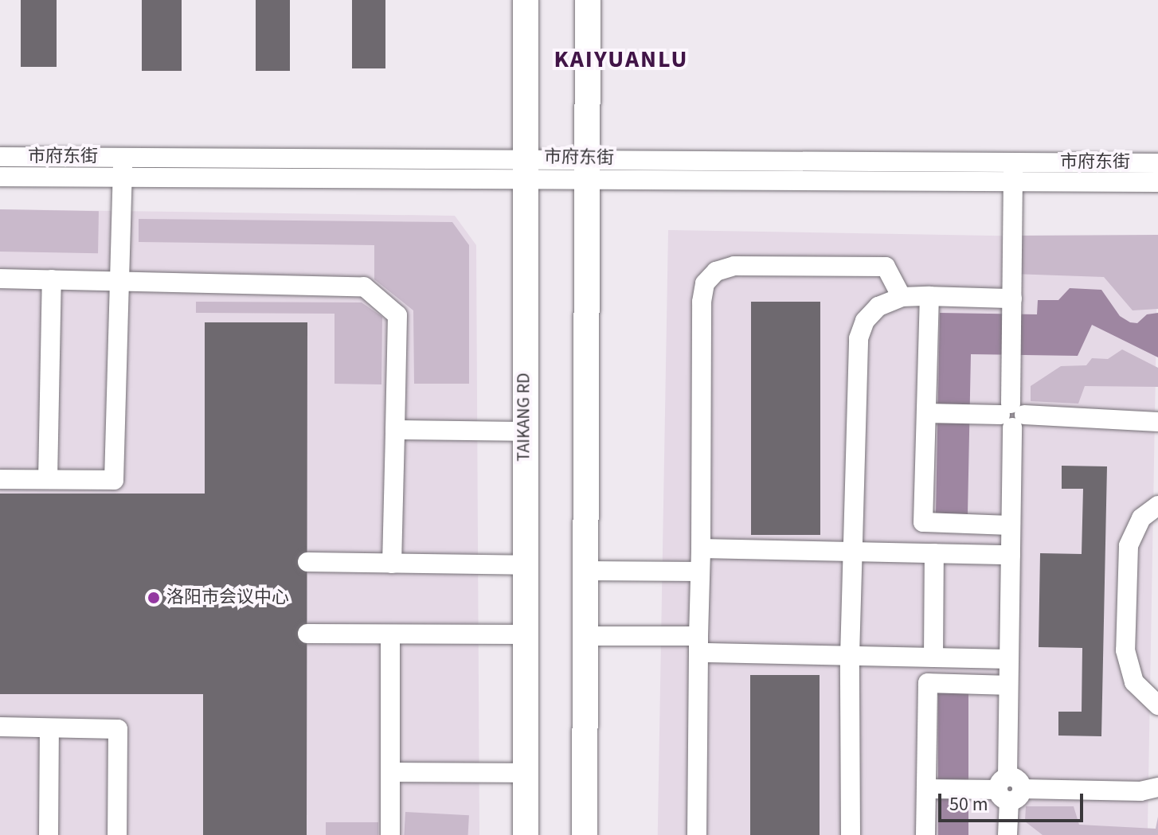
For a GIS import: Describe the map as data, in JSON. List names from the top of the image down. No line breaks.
{"streets":{"main road":["TAIKANG RD"],"street":["市府东街"]},"crossings":[["市府东街","TAIKANG RD"]],"districts":["KAIYUANLU"],"places":["洛阳市会议中心"],"scale_bar":"50 m"}
